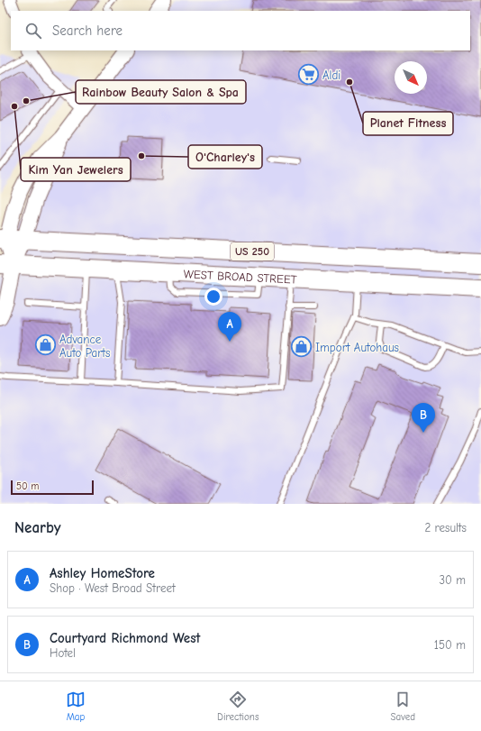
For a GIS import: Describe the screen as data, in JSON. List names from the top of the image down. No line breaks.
{"streets":{"main road":["US 250","WEST BROAD STREET"]},"places":{"supermarket":["Aldi"],"other":["Planet Fitness","Rainbow Beauty Salon & Spa","Kim Yan Jewelers","O'Charley's"],"shop":["Advance Auto Parts","Import Autohaus"]},"scale_bar":"50 m","north":"bottom right","page":{"search":"Search here","pins":["A","B"],"scale":"50 m","heading":["Nearby","2 results"],"list":[{"mark":"A","name":"Ashley HomeStore","note":"Shop · West Broad Street","value":"30 m"},{"mark":"B","name":"Courtyard Richmond West","note":"Hotel","value":"150 m"}],"nav":["Map","Directions","Saved"]}}
